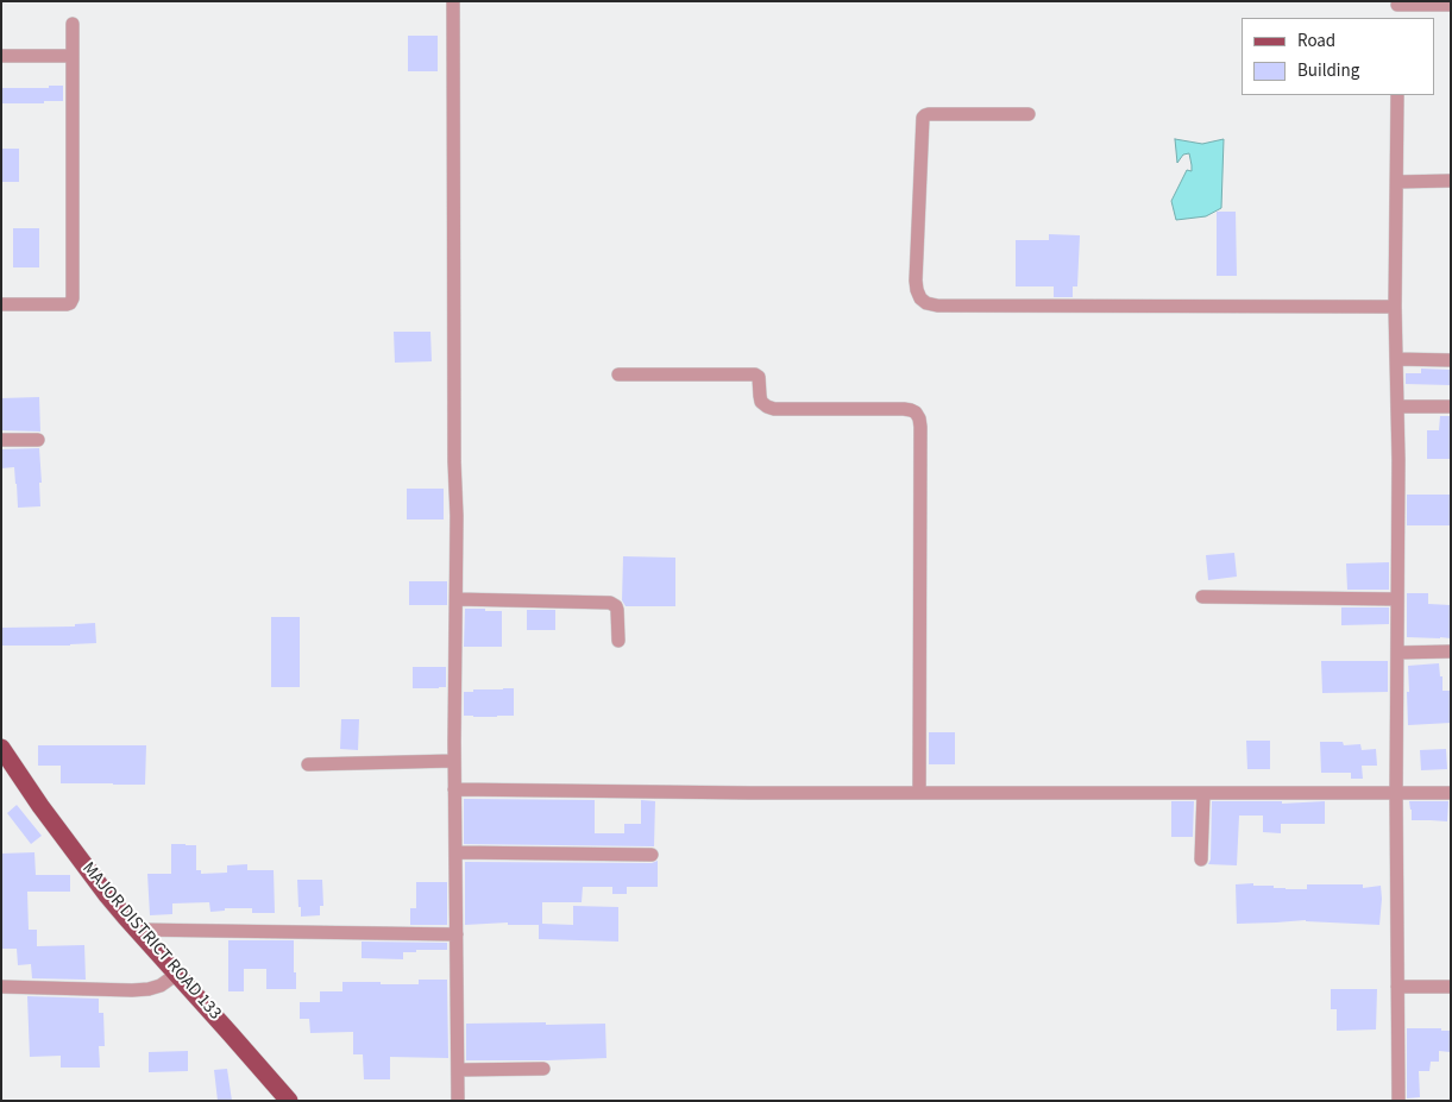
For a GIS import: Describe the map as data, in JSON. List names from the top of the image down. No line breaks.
{"streets":{"main road":["MAJOR DISTRICT ROAD 133"]},"legend":["Road","Building"]}
